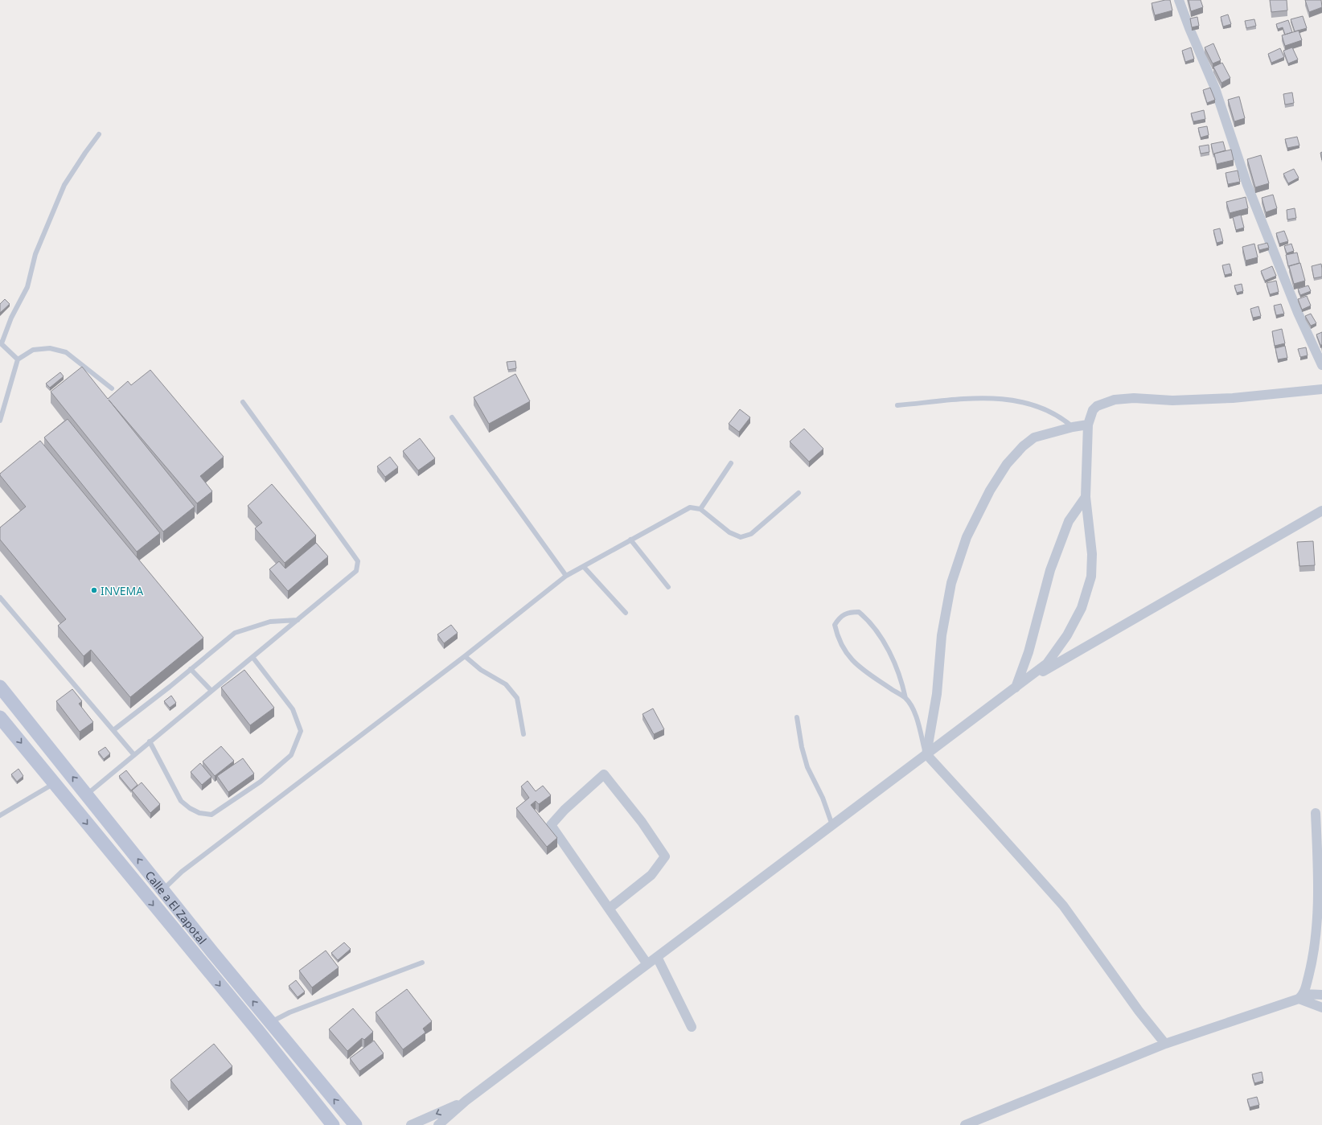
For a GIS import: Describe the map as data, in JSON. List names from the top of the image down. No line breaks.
{"streets":{"street":["Calle a El Zapotal"]},"places":["INVEMA"]}
